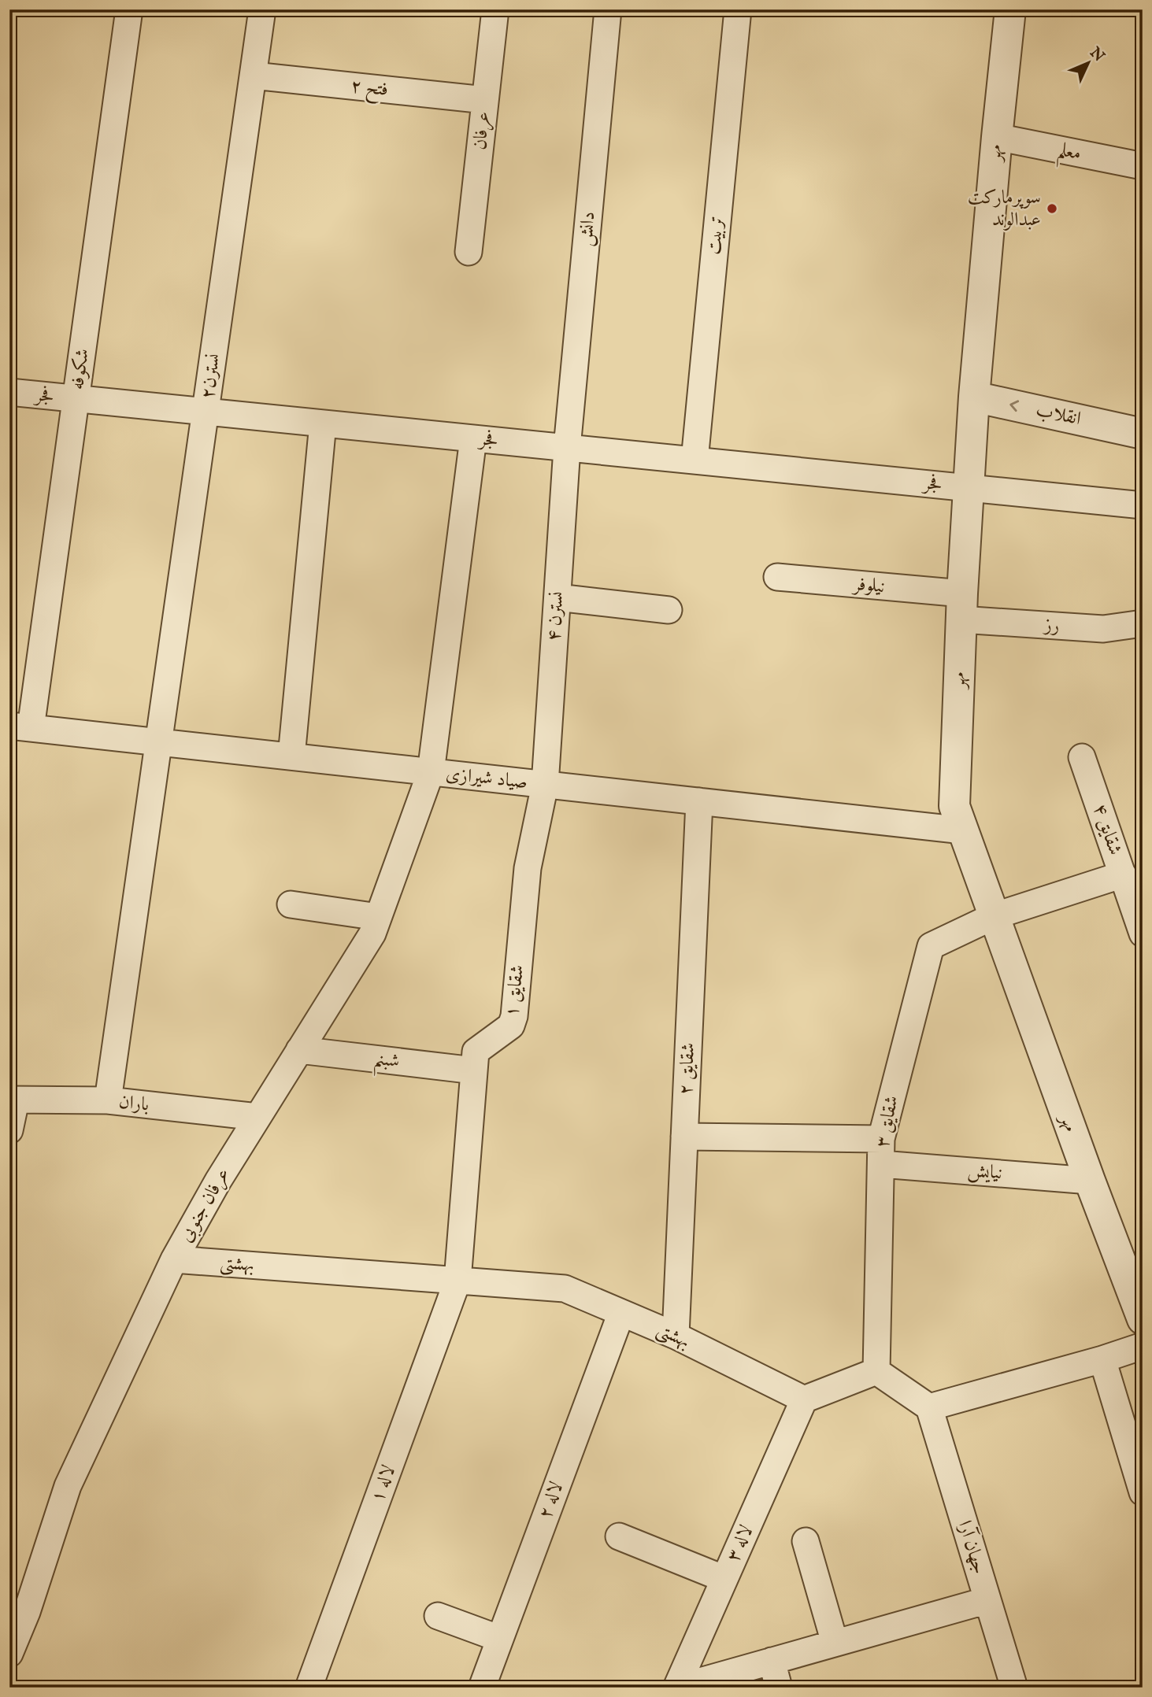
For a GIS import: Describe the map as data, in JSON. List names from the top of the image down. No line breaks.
{"streets":{"street":["فتح ۲","عرفان","معلم","مهر","دانش","تربیت","شکوفه","نسترن۲","فجر","انقلاب","نیلوفر","نسترن ۴","رز","صیاد شیرازی","شقایق ۴","شقایق ۱","شبنم","شقایق ۲","باران","شقایق ۳","نیایش","عرفان جنوبی","بهشتی","لاله ۱","لاله ۲","لاله ۳","جهان آرا"]},"crossings":[["فتح ۲","عرفان"],["فتح ۲","نسترن۲"],["معلم","مهر"],["مهر","فجر"],["مهر","انقلاب"],["مهر","نیلوفر"],["مهر","رز"],["مهر","صیاد شیرازی"],["مهر","شقایق ۳"],["مهر","نیایش"],["دانش","فجر"],["دانش","نسترن ۴"],["تربیت","فجر"],["شکوفه","فجر"],["شکوفه","صیاد شیرازی"],["نسترن۲","فجر"],["نسترن۲","صیاد شیرازی"],["نسترن۲","باران"],["فجر","نسترن ۴"],["فجر","عرفان جنوبی"],["نیلوفر","رز"],["نسترن ۴","صیاد شیرازی"],["نسترن ۴","شقایق ۱"],["صیاد شیرازی","شقایق ۱"],["صیاد شیرازی","شقایق ۲"],["صیاد شیرازی","عرفان جنوبی"],["شقایق ۱","شبنم"],["شقایق ۱","بهشتی"],["شقایق ۱","لاله ۱"],["شبنم","عرفان جنوبی"],["شقایق ۲","نیایش"],["شقایق ۲","بهشتی"],["باران","عرفان جنوبی"],["شقایق ۳","نیایش"],["عرفان جنوبی","بهشتی"],["بهشتی","لاله ۱"],["بهشتی","لاله ۲"],["بهشتی","لاله ۳"]],"one_way":["انقلاب"],"places":["سوپرمارکت عبدالوند"],"north":"top right"}
